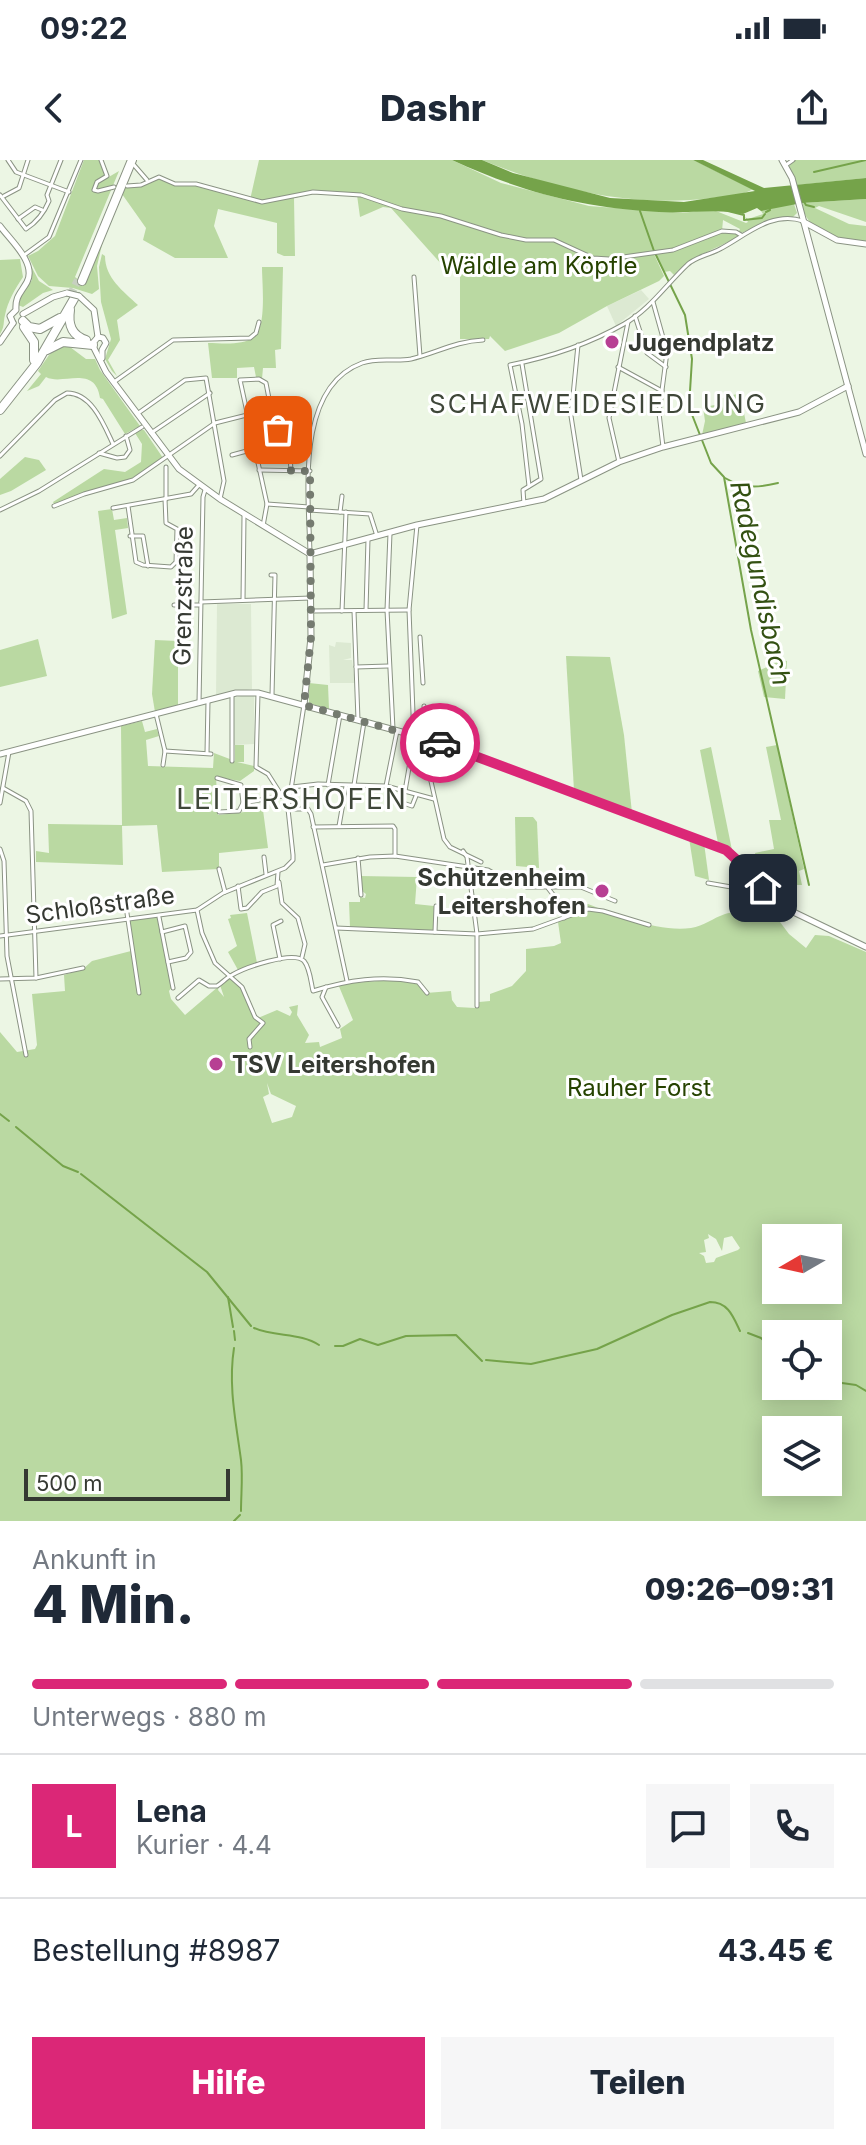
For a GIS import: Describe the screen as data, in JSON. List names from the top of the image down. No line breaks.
{"streets":{"street":["Grenzstraße","Schloßstraße"]},"districts":["SCHAFWEIDESIEDLUNG","LEITERSHOFEN"],"water":["Radegundisbach"],"parks":["Wäldle am Köpfle","Rauher Forst"],"places":["Jugendplatz","Schützenheim Leitershofen","TSV Leitershofen"],"scale_bar":"500 m","north":"left","page":{"status":"09:22","header":"Dashr","scale":"500 m","heading":["4 Min.","Ankunft in","09:26–09:31"],"panel":["Lena","Kurier · 4.4","Bestellung #8987","43.45 €"],"bar":"Unterwegs · 880 m","round":"L","buttons":["Hilfe","Teilen"]}}
